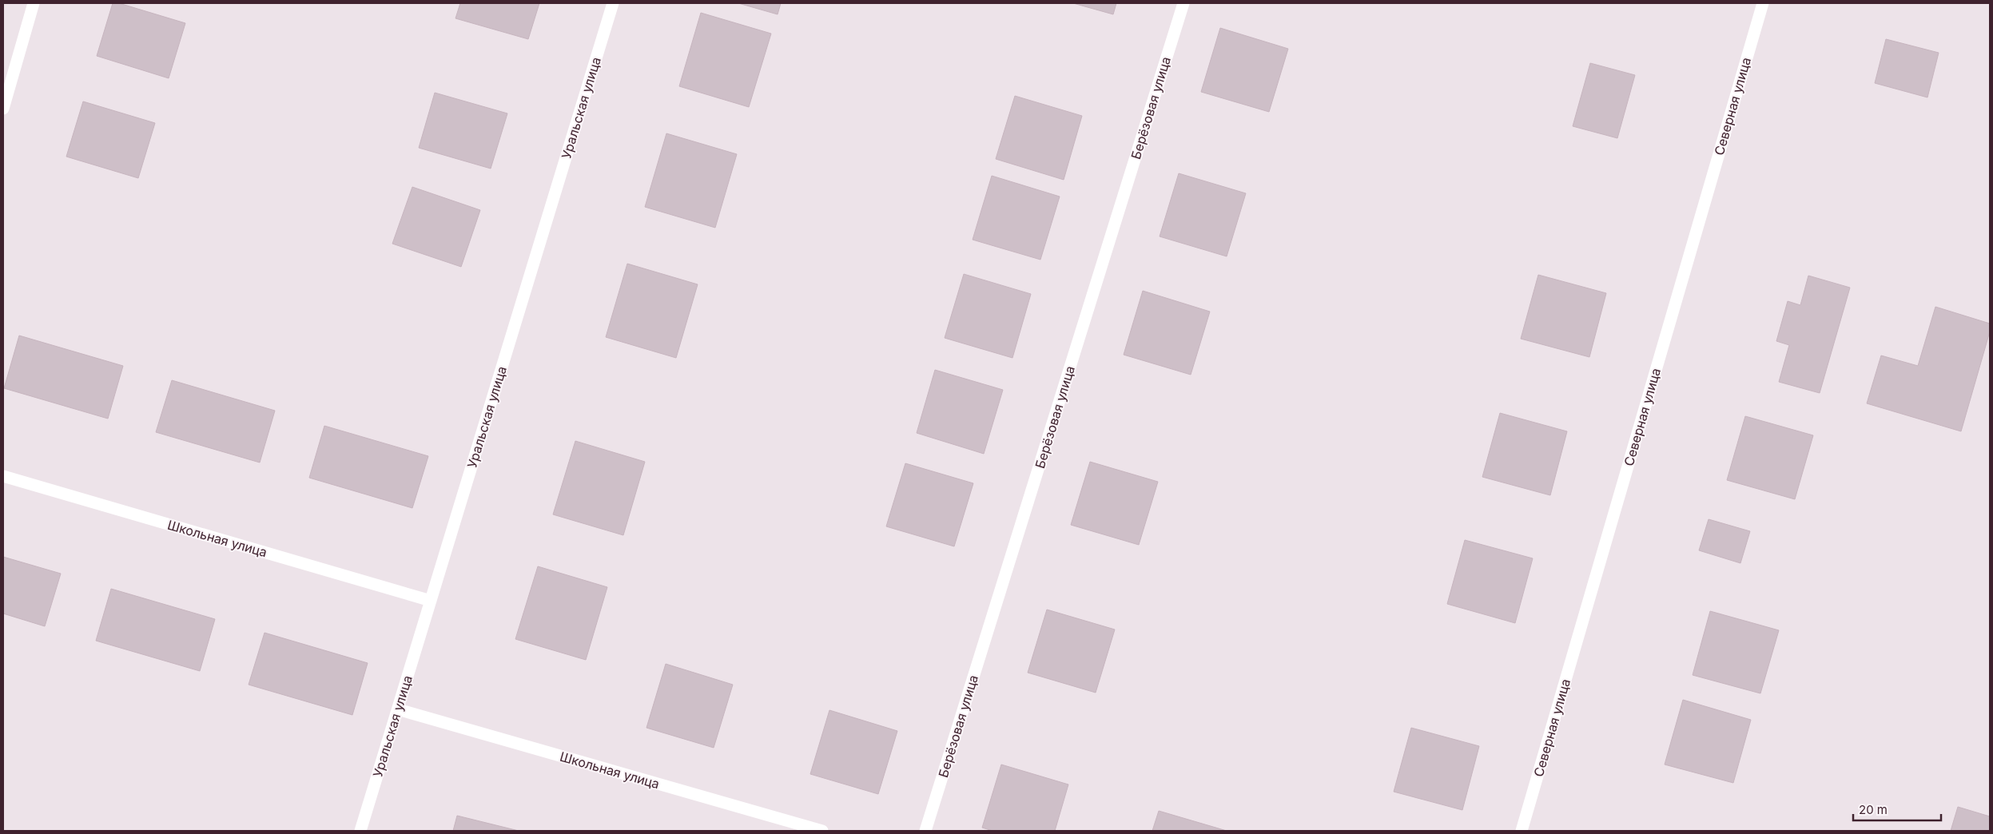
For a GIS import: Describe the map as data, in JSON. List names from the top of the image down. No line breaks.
{"streets":{"street":["Северная улица","Уральская улица","Берёзовая улица","Школьная улица"]},"crossings":[["Уральская улица","Школьная улица"]],"scale_bar":"20 m"}
